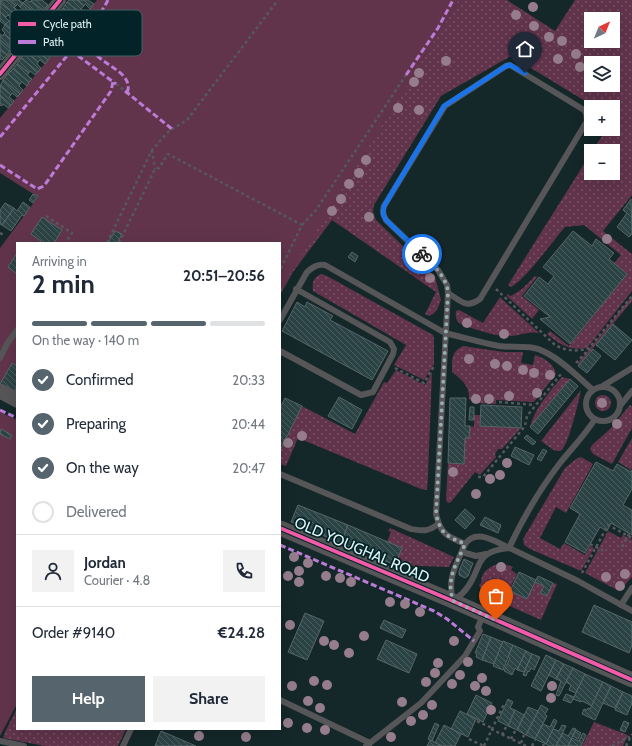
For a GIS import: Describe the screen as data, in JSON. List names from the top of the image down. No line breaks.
{"streets":{"street":["OLD YOUGHAL ROAD"]},"legend":["Cycle path","Path"],"north":"top right","page":{"map_buttons":["+","−"],"heading":["2 min","Arriving in","20:51–20:56"],"panel":["Jordan","Courier · 4.8","Order #9140","€24.28"],"bar":"On the way · 140 m","list":[["Confirmed","20:33"],["Preparing","20:44"],["On the way","20:47"],"Delivered"],"buttons":["Help","Share"]}}
